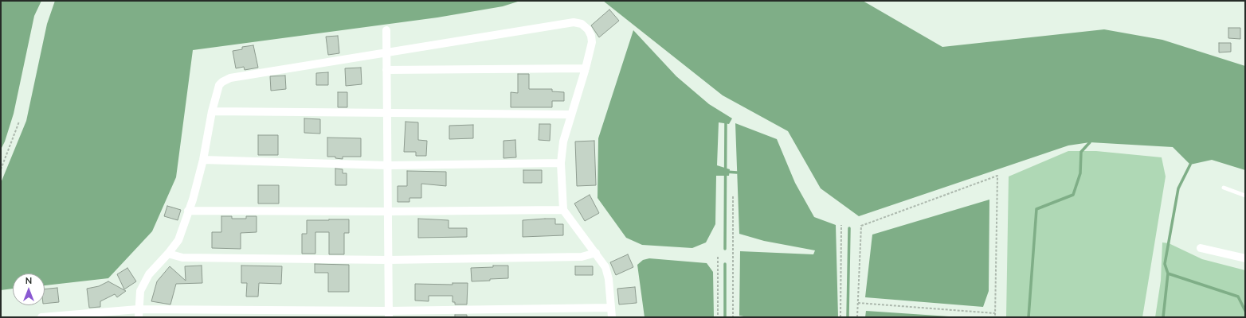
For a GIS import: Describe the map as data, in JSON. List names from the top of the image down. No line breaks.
{"north":"top"}
